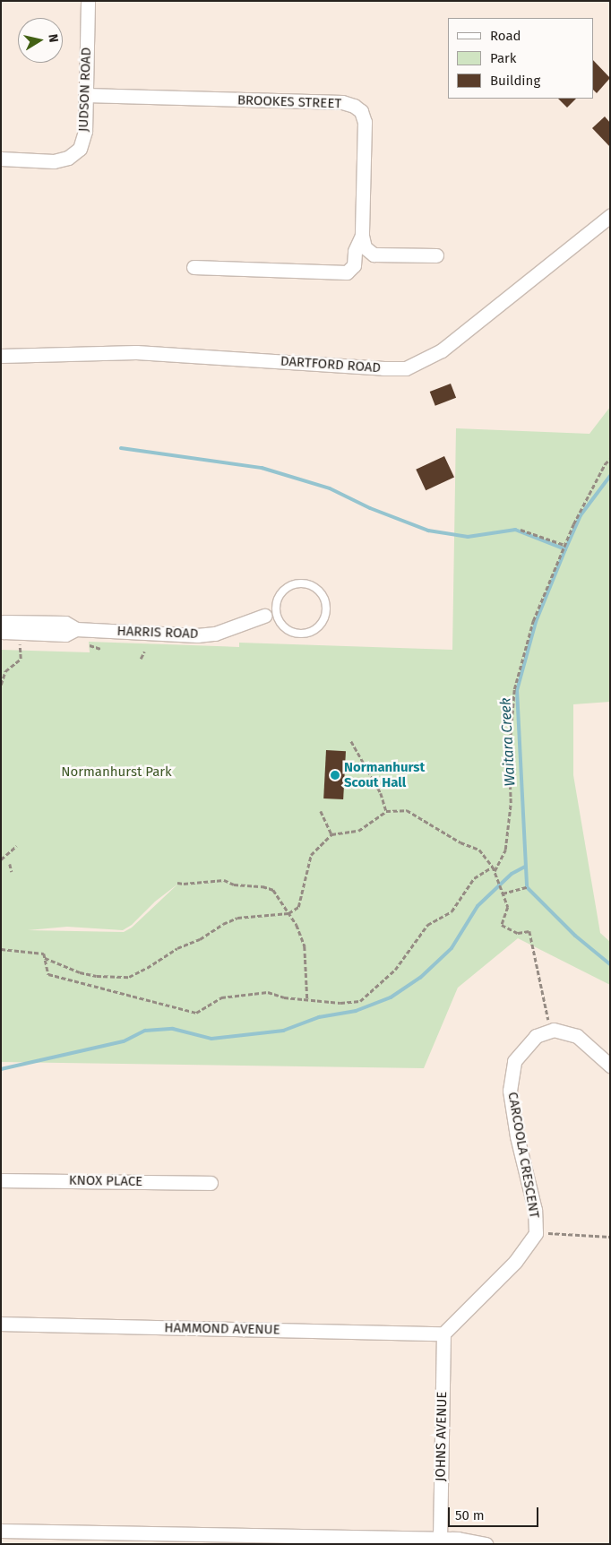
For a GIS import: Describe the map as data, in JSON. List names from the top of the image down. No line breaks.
{"streets":{"street":["JUDSON ROAD","BROOKES STREET","DARTFORD ROAD","HARRIS ROAD","CARCOOLA CRESCENT","KNOX PLACE","HAMMOND AVENUE","JOHNS AVENUE"]},"crossings":[["JUDSON ROAD","BROOKES STREET"],["CARCOOLA CRESCENT","HAMMOND AVENUE"],["CARCOOLA CRESCENT","JOHNS AVENUE"],["HAMMOND AVENUE","JOHNS AVENUE"]],"water":["Waitara Creek"],"parks":["Normanhurst Park"],"places":["Normanhurst Scout Hall"],"legend":["Road","Park","Building"],"scale_bar":"50 m","north":"right"}
